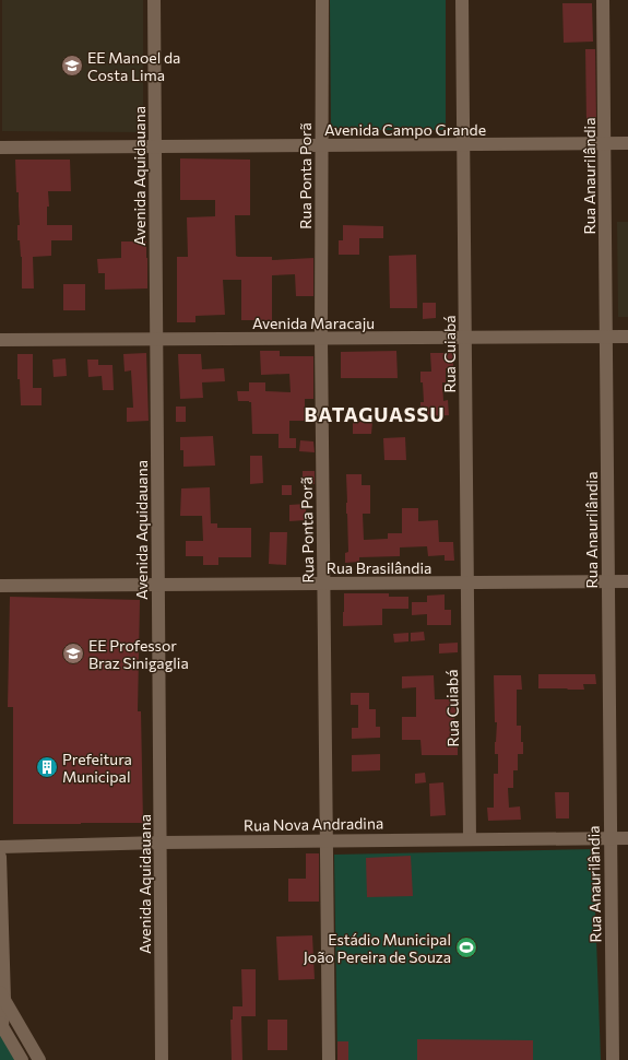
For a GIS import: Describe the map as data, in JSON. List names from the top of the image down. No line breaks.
{"streets":{"street":["Avenida Campo Grande","Avenida Aquidauana","Rua Ponta Porã","Rua Anaurilândia","Avenida Maracaju","Rua Cuiabá","Rua Brasilândia","Rua Nova Andradina"]},"crossings":[["Avenida Campo Grande","Avenida Aquidauana"],["Avenida Campo Grande","Rua Ponta Porã"],["Avenida Campo Grande","Rua Anaurilândia"],["Avenida Campo Grande","Rua Cuiabá"],["Avenida Aquidauana","Avenida Maracaju"],["Avenida Aquidauana","Rua Brasilândia"],["Avenida Aquidauana","Rua Nova Andradina"],["Rua Ponta Porã","Avenida Maracaju"],["Rua Ponta Porã","Rua Brasilândia"],["Rua Ponta Porã","Rua Nova Andradina"],["Rua Anaurilândia","Avenida Maracaju"],["Rua Anaurilândia","Rua Brasilândia"],["Rua Anaurilândia","Rua Nova Andradina"],["Avenida Maracaju","Rua Cuiabá"],["Rua Cuiabá","Rua Brasilândia"],["Rua Cuiabá","Rua Nova Andradina"]],"districts":["BATAGUASSU"],"places":{"school or university":["EE Manoel da Costa Lima","EE Professor Braz Sinigaglia"],"building":["Prefeitura Municipal"],"sports":["Estádio Municipal João Pereira de Souza"]}}
